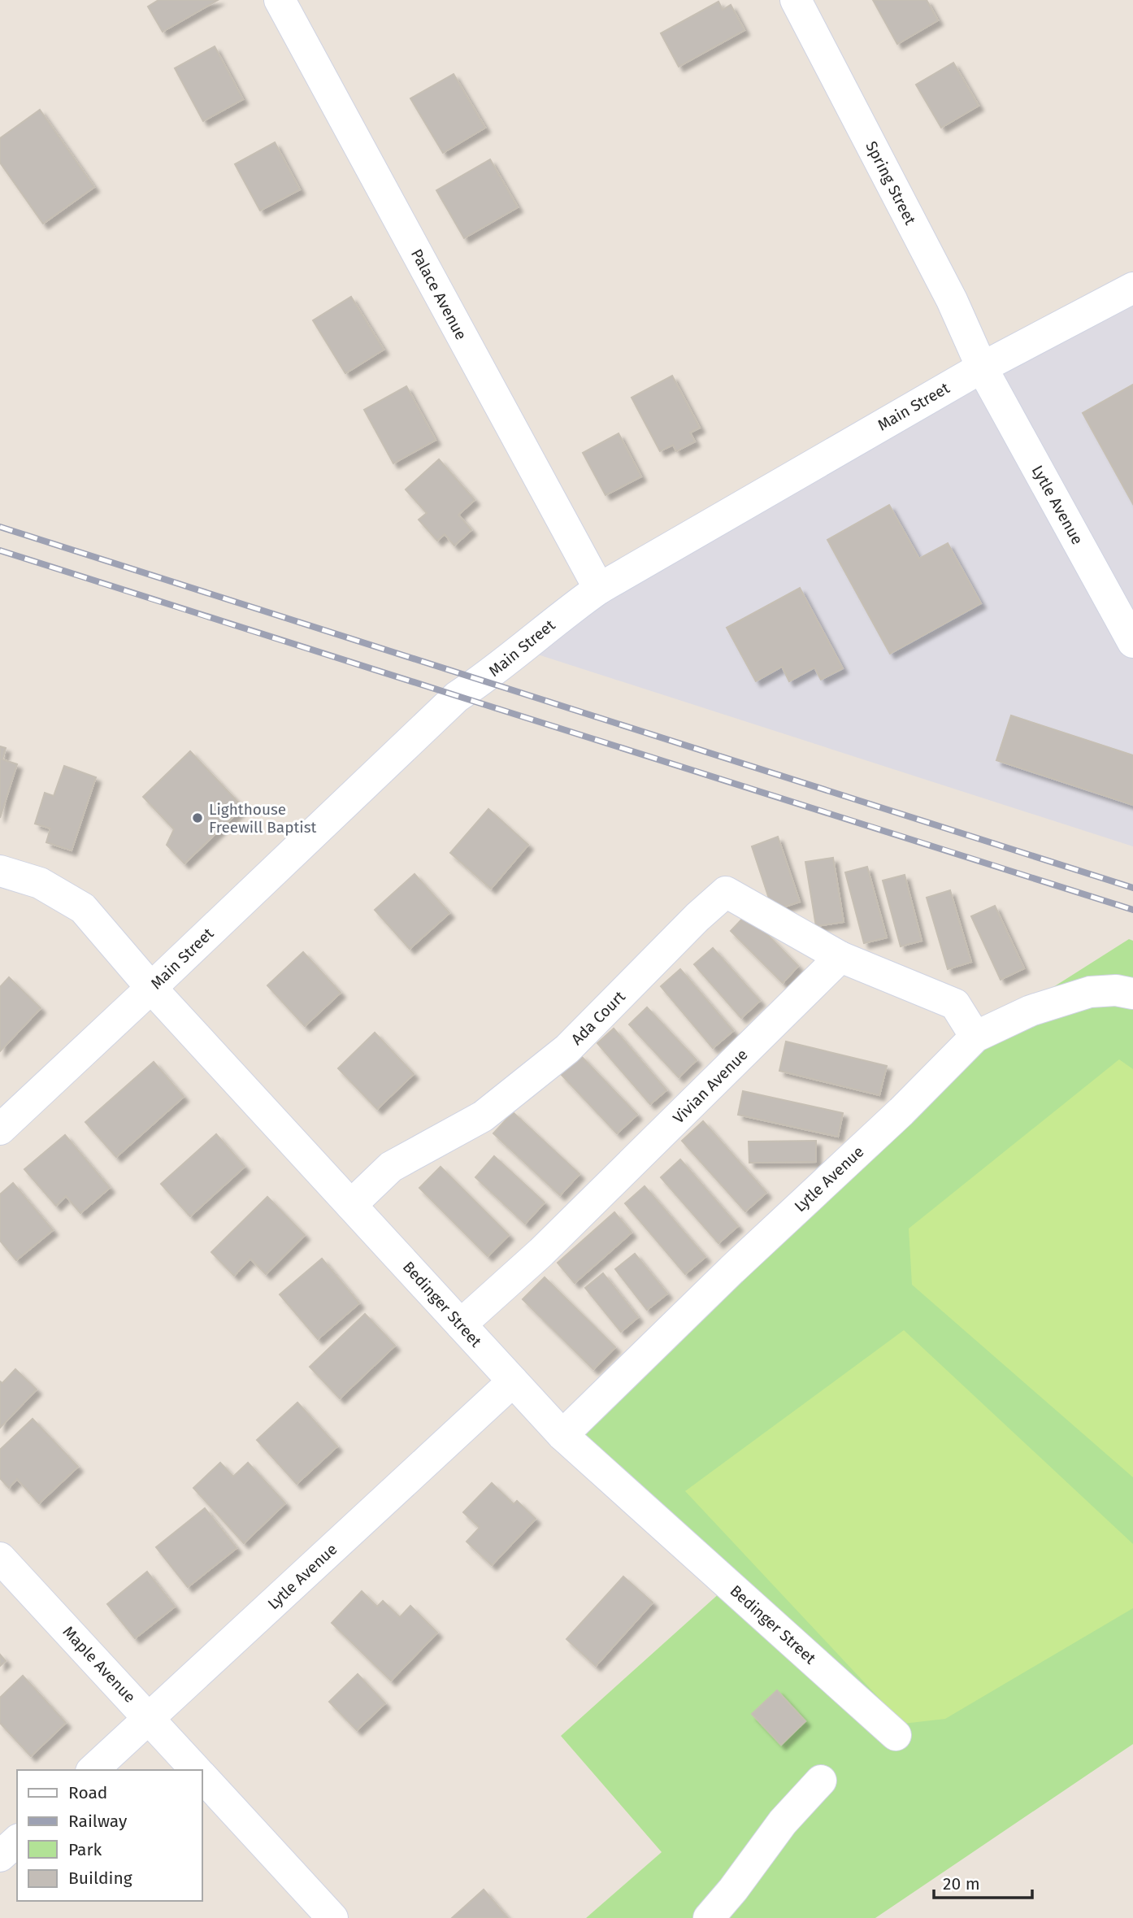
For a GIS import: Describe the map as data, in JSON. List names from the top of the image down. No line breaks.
{"streets":{"street":["Spring Street","Palace Avenue","Main Street","Lytle Avenue","Ada Court","Vivian Avenue","Bedinger Street","Maple Avenue"]},"crossings":[["Spring Street","Main Street"],["Spring Street","Lytle Avenue"],["Palace Avenue","Main Street"],["Main Street","Lytle Avenue"],["Main Street","Bedinger Street"],["Lytle Avenue","Bedinger Street"],["Lytle Avenue","Maple Avenue"],["Ada Court","Vivian Avenue"],["Ada Court","Bedinger Street"],["Vivian Avenue","Bedinger Street"]],"places":["Lighthouse Freewill Baptist"],"legend":["Road","Railway","Park","Building"],"scale_bar":"20 m"}
